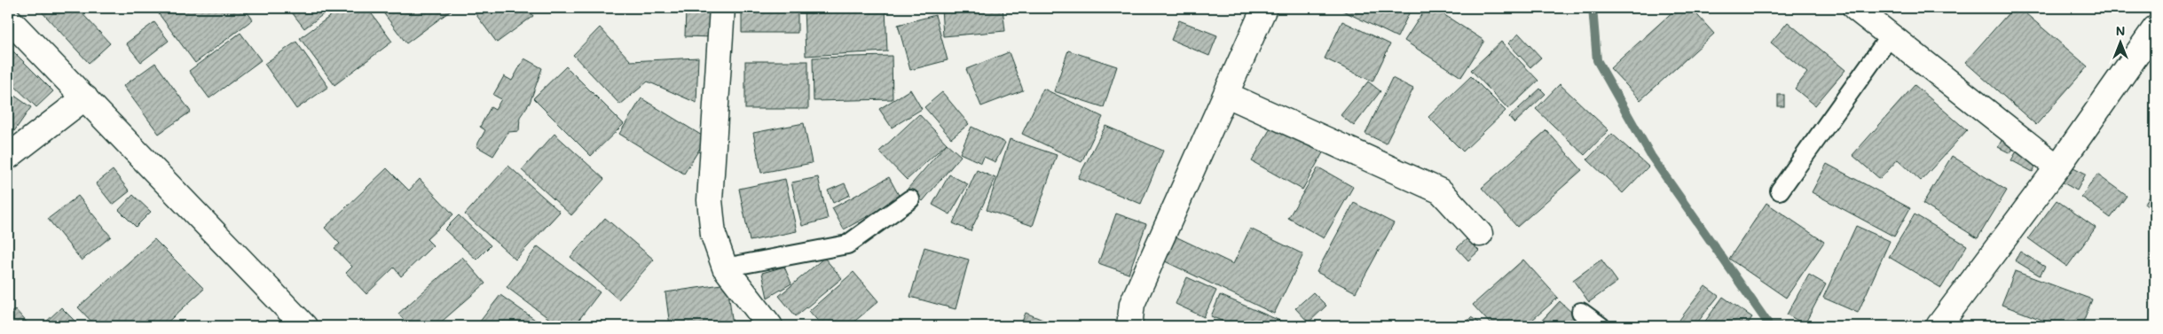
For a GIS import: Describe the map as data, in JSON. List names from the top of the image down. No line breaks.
{"north":"top"}
